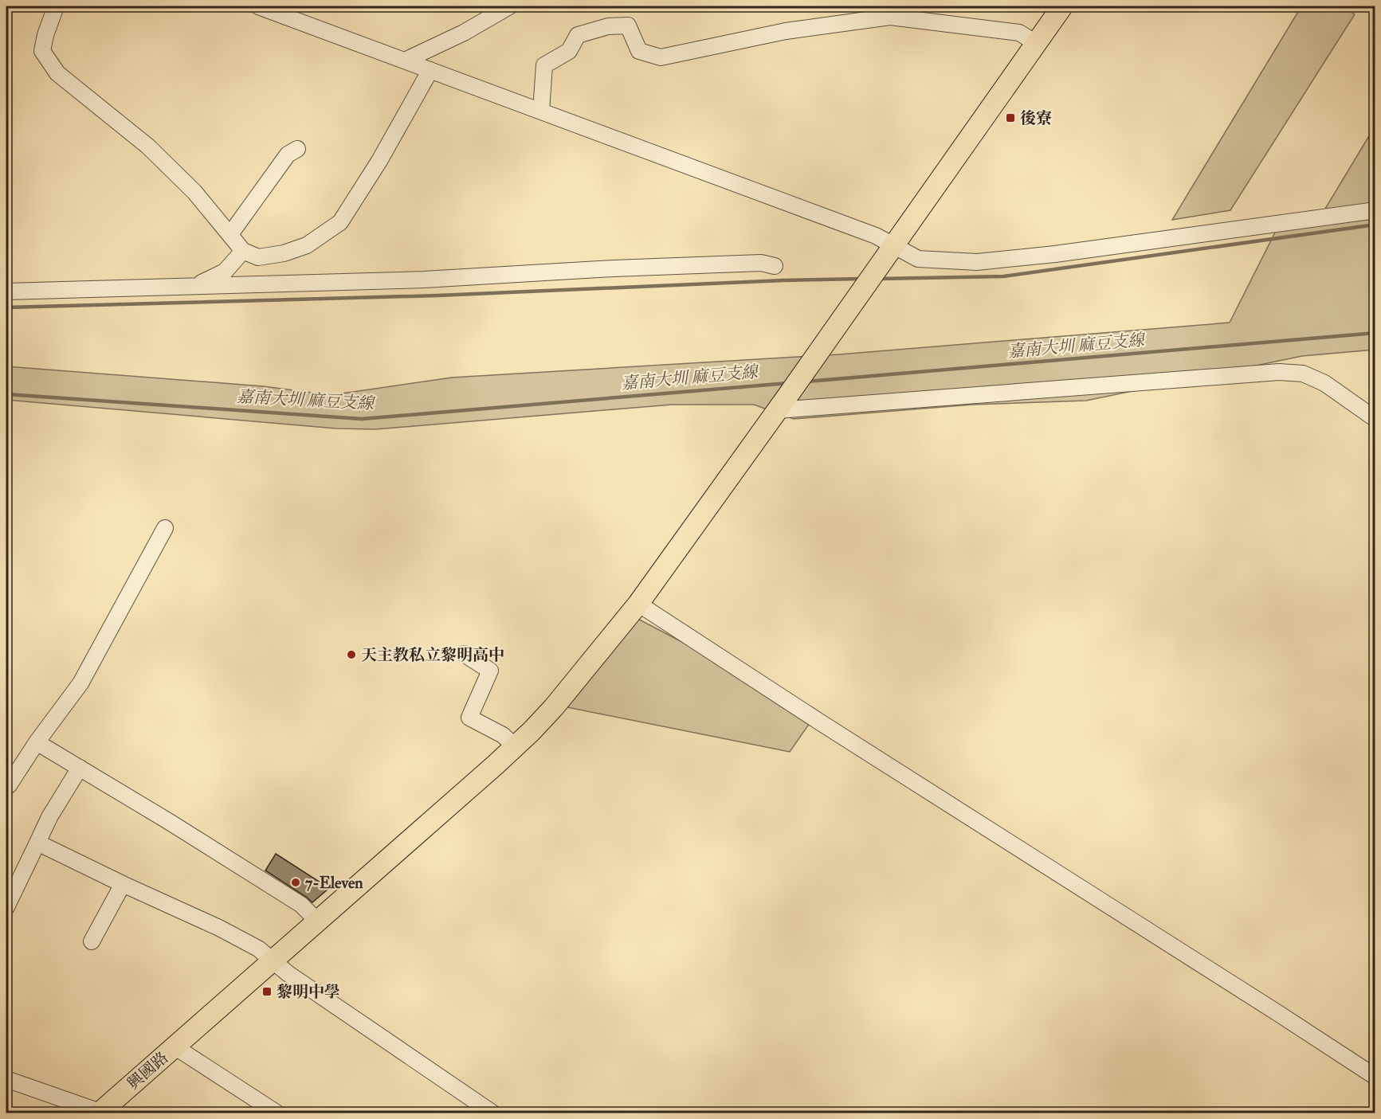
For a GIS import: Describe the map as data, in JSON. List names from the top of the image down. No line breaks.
{"streets":{"main road":["興國路"]},"water":["嘉南大圳 麻豆支線"],"places":{"transit":["後寮","黎明中學"],"other":["天主教私立黎明高中","7-Eleven"]}}
